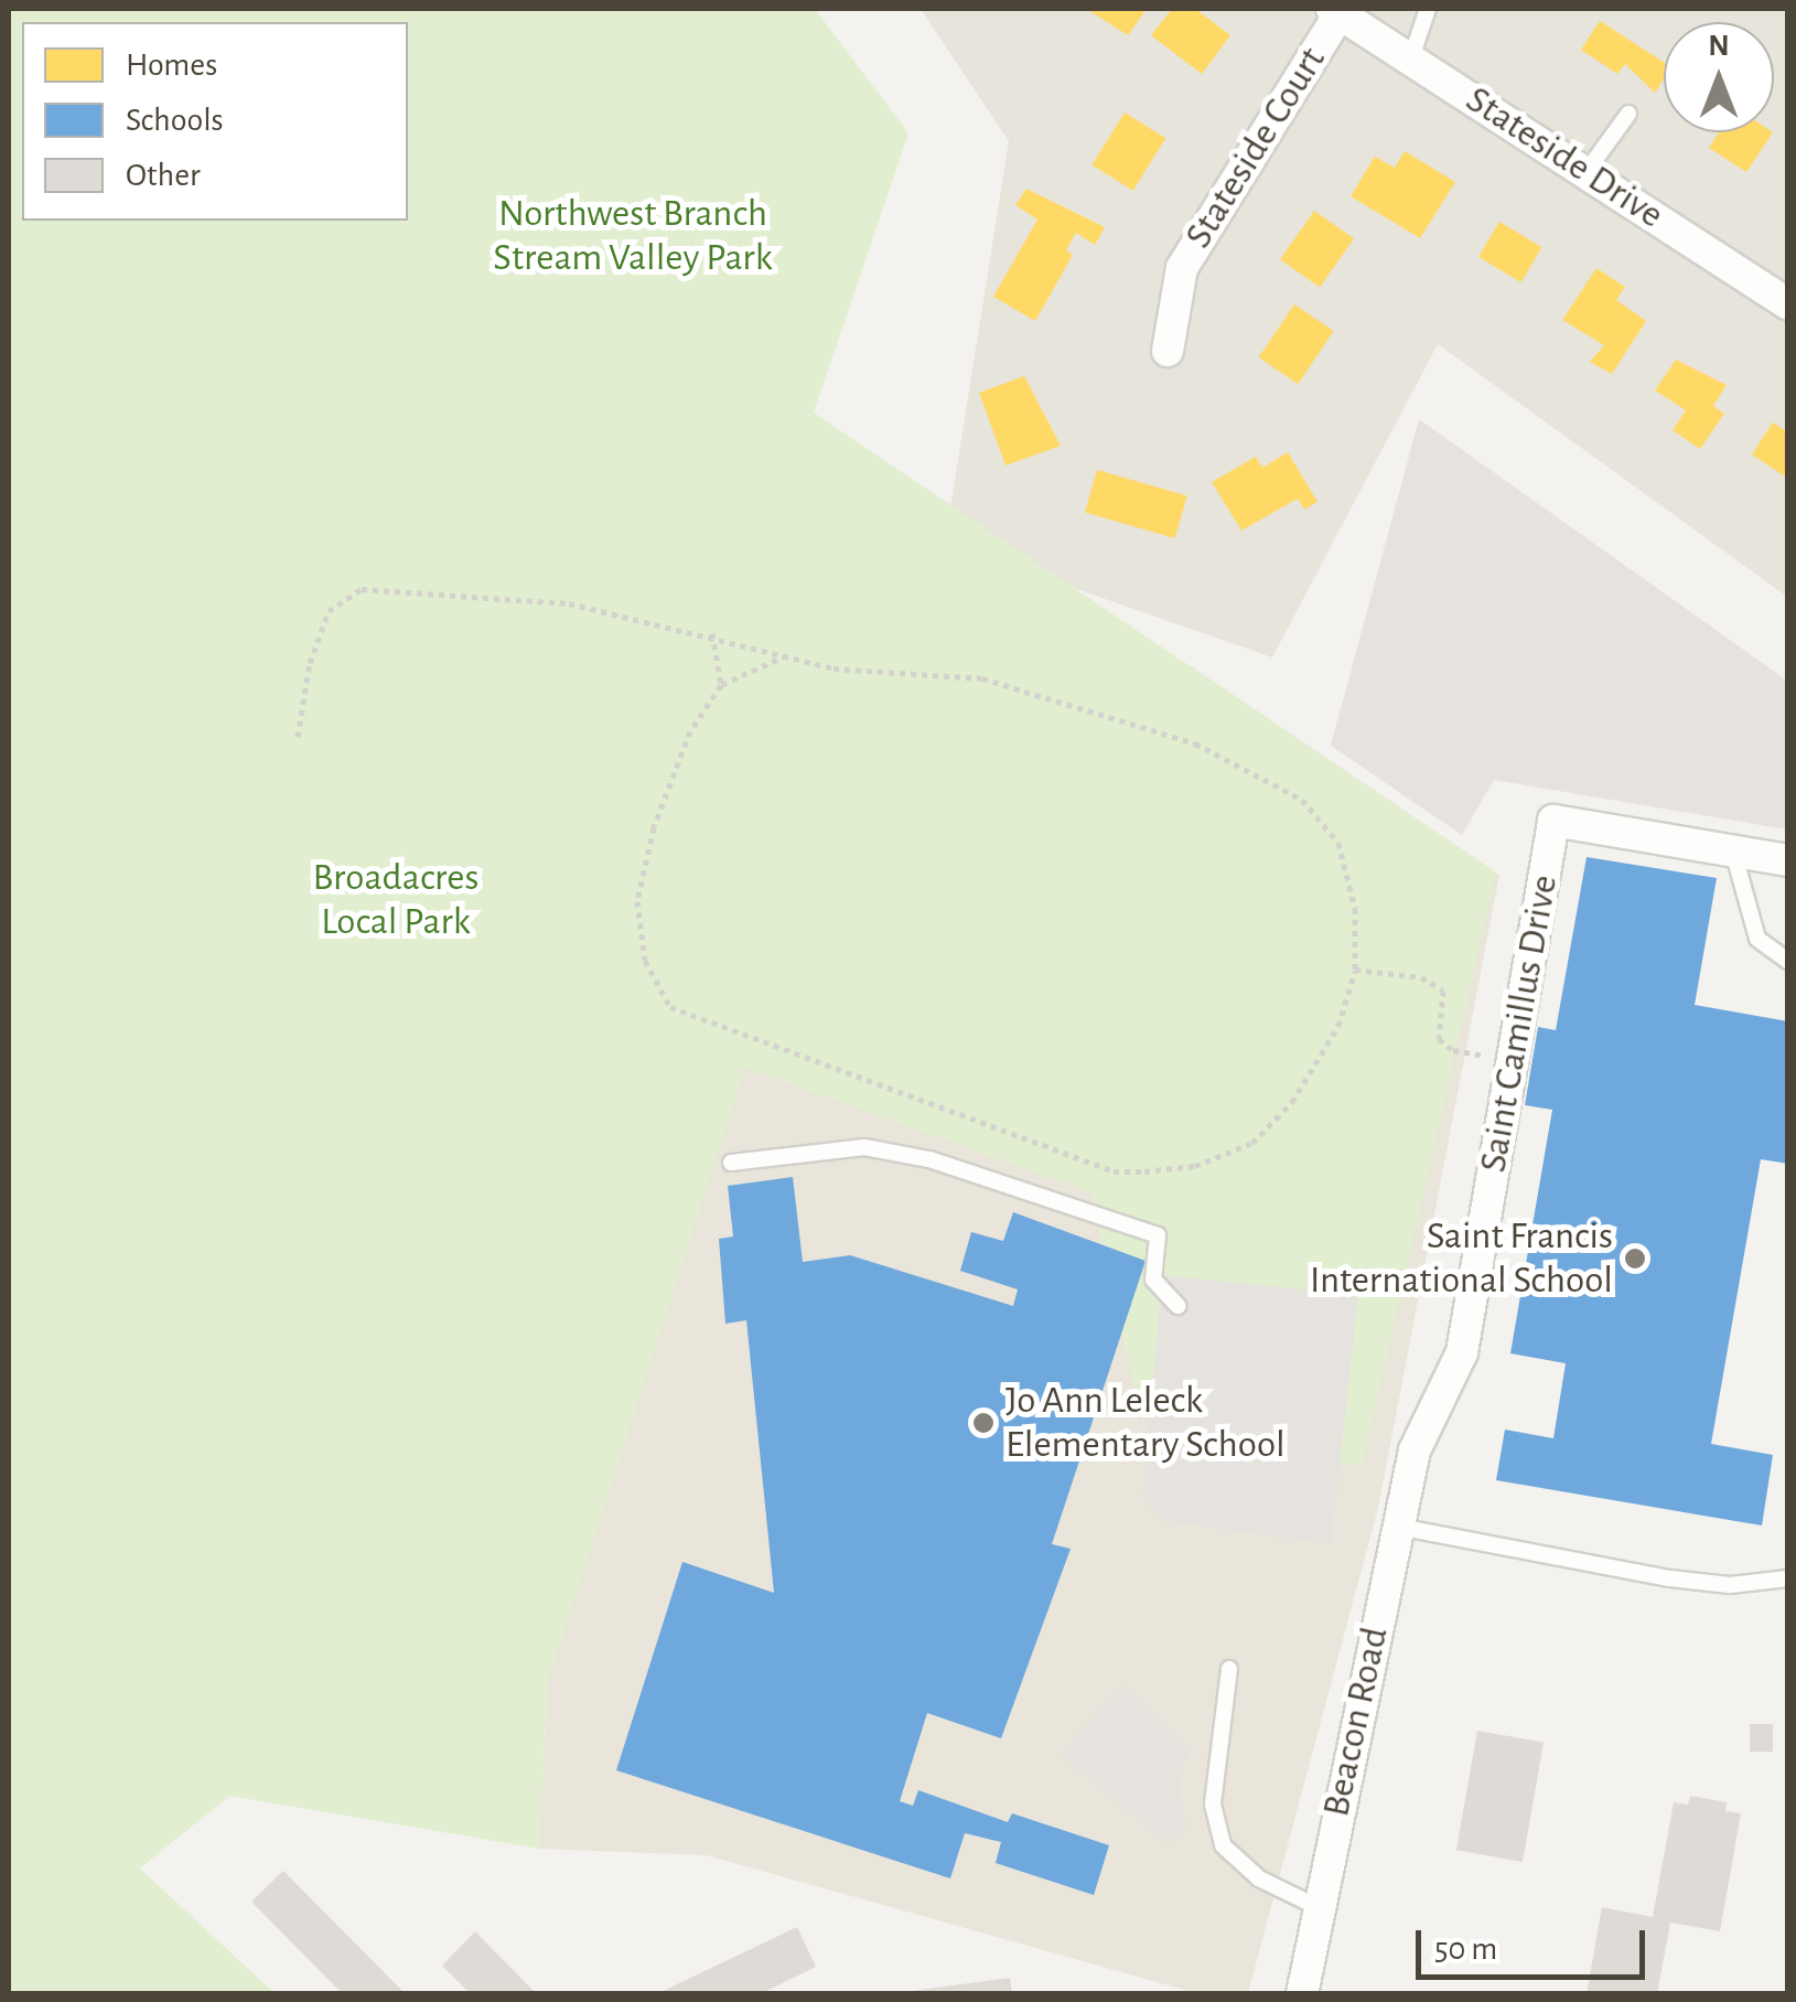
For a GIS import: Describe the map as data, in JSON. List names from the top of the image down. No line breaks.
{"streets":{"street":["Stateside Court","Stateside Drive","Saint Camillus Drive","Beacon Road"]},"crossings":[["Stateside Court","Stateside Drive"],["Saint Camillus Drive","Beacon Road"]],"parks":["Northwest Branch Stream Valley Park","Broadacres Local Park"],"places":["Saint Francis International School","Jo Ann Leleck Elementary School"],"legend":["Homes","Schools","Other"],"scale_bar":"50 m","north":"top"}
